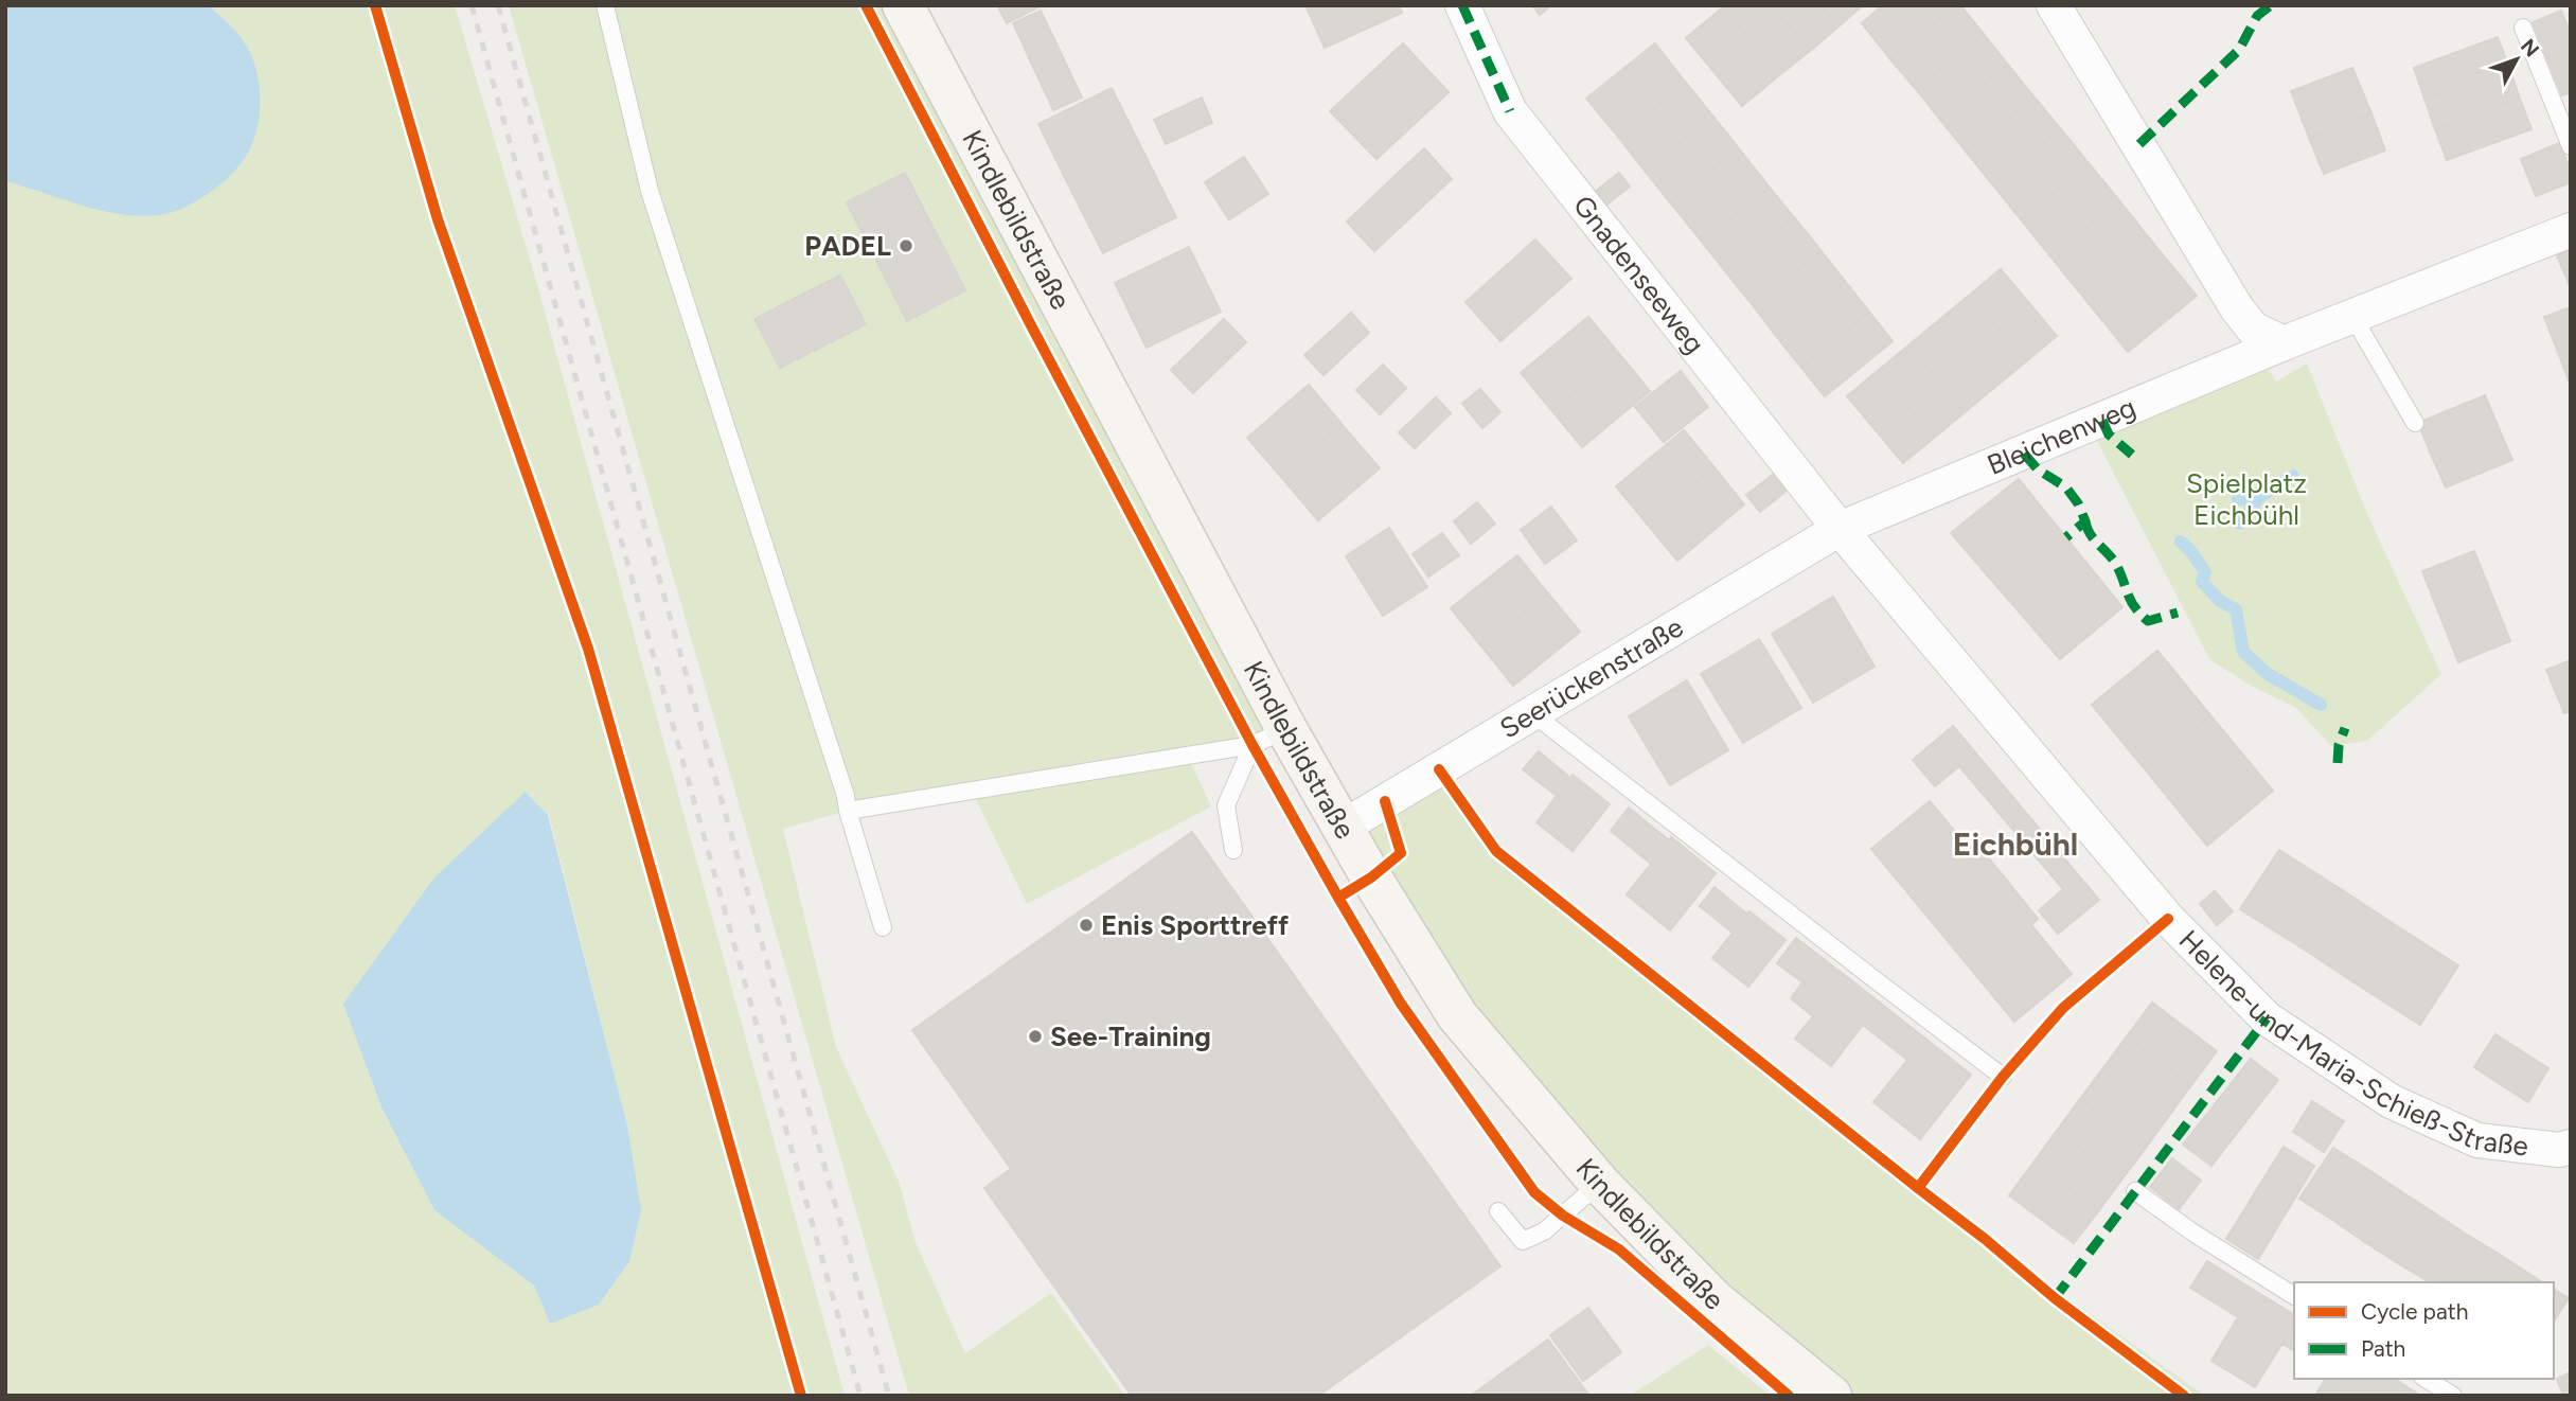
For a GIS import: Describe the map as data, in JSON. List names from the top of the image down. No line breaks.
{"streets":{"main road":["Kindlebildstraße"],"street":["Gnadenseeweg","Bleichenweg","Seerückenstraße","Helene-und-Maria-Schieß-Straße"]},"crossings":[["Kindlebildstraße","Seerückenstraße"],["Gnadenseeweg","Bleichenweg"],["Gnadenseeweg","Seerückenstraße"],["Gnadenseeweg","Helene-und-Maria-Schieß-Straße"],["Bleichenweg","Seerückenstraße"],["Bleichenweg","Helene-und-Maria-Schieß-Straße"],["Seerückenstraße","Helene-und-Maria-Schieß-Straße"]],"districts":["Eichbühl"],"parks":["Spielplatz Eichbühl"],"places":["PADEL","Enis Sporttreff","See-Training"],"legend":["Cycle path","Path"],"north":"top right"}
